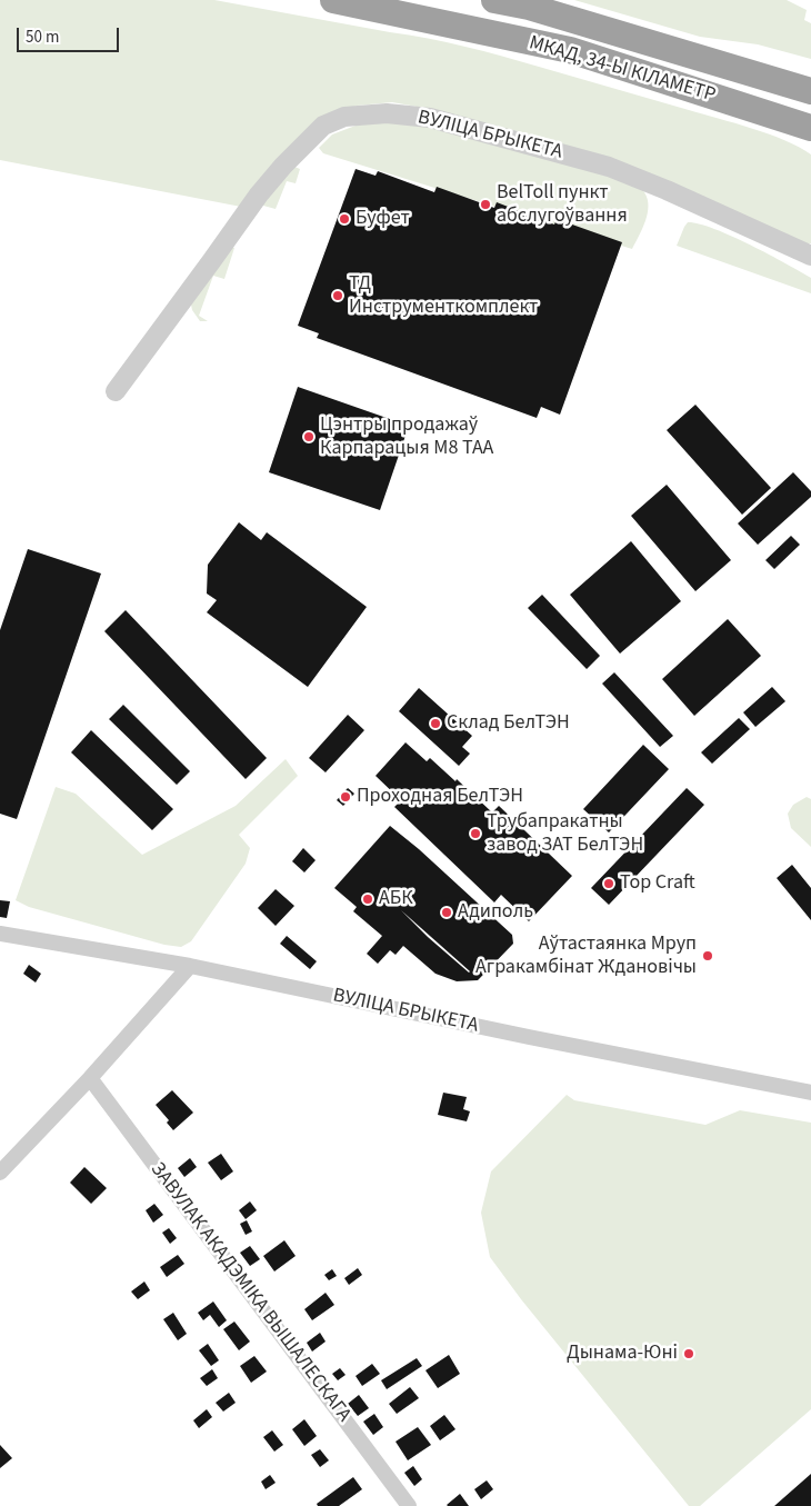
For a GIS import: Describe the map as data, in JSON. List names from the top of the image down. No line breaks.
{"streets":{"highway":["МКАД, 34-Ы КІЛАМЕТР"],"street":["ВУЛІЦА БРЫКЕТА","ЗАВУЛАК АКАДЭМІКА ВЫШАЛЕСКАГА"]},"places":["BelToll пункт абслугоўвання","Буфет","ТД Инструменткомплект","Цэнтры продажаў Карпарацыя М8 ТАА","Склад БелТЭН","Проходная БелТЭН","Трубапракатны завод ЗАТ БелТЭН","Top Craft","АБК","Адиполь","Аўтастаянка Мруп Агракамбінат Ждановічы","Дынама-Юні"],"scale_bar":"50 m"}
